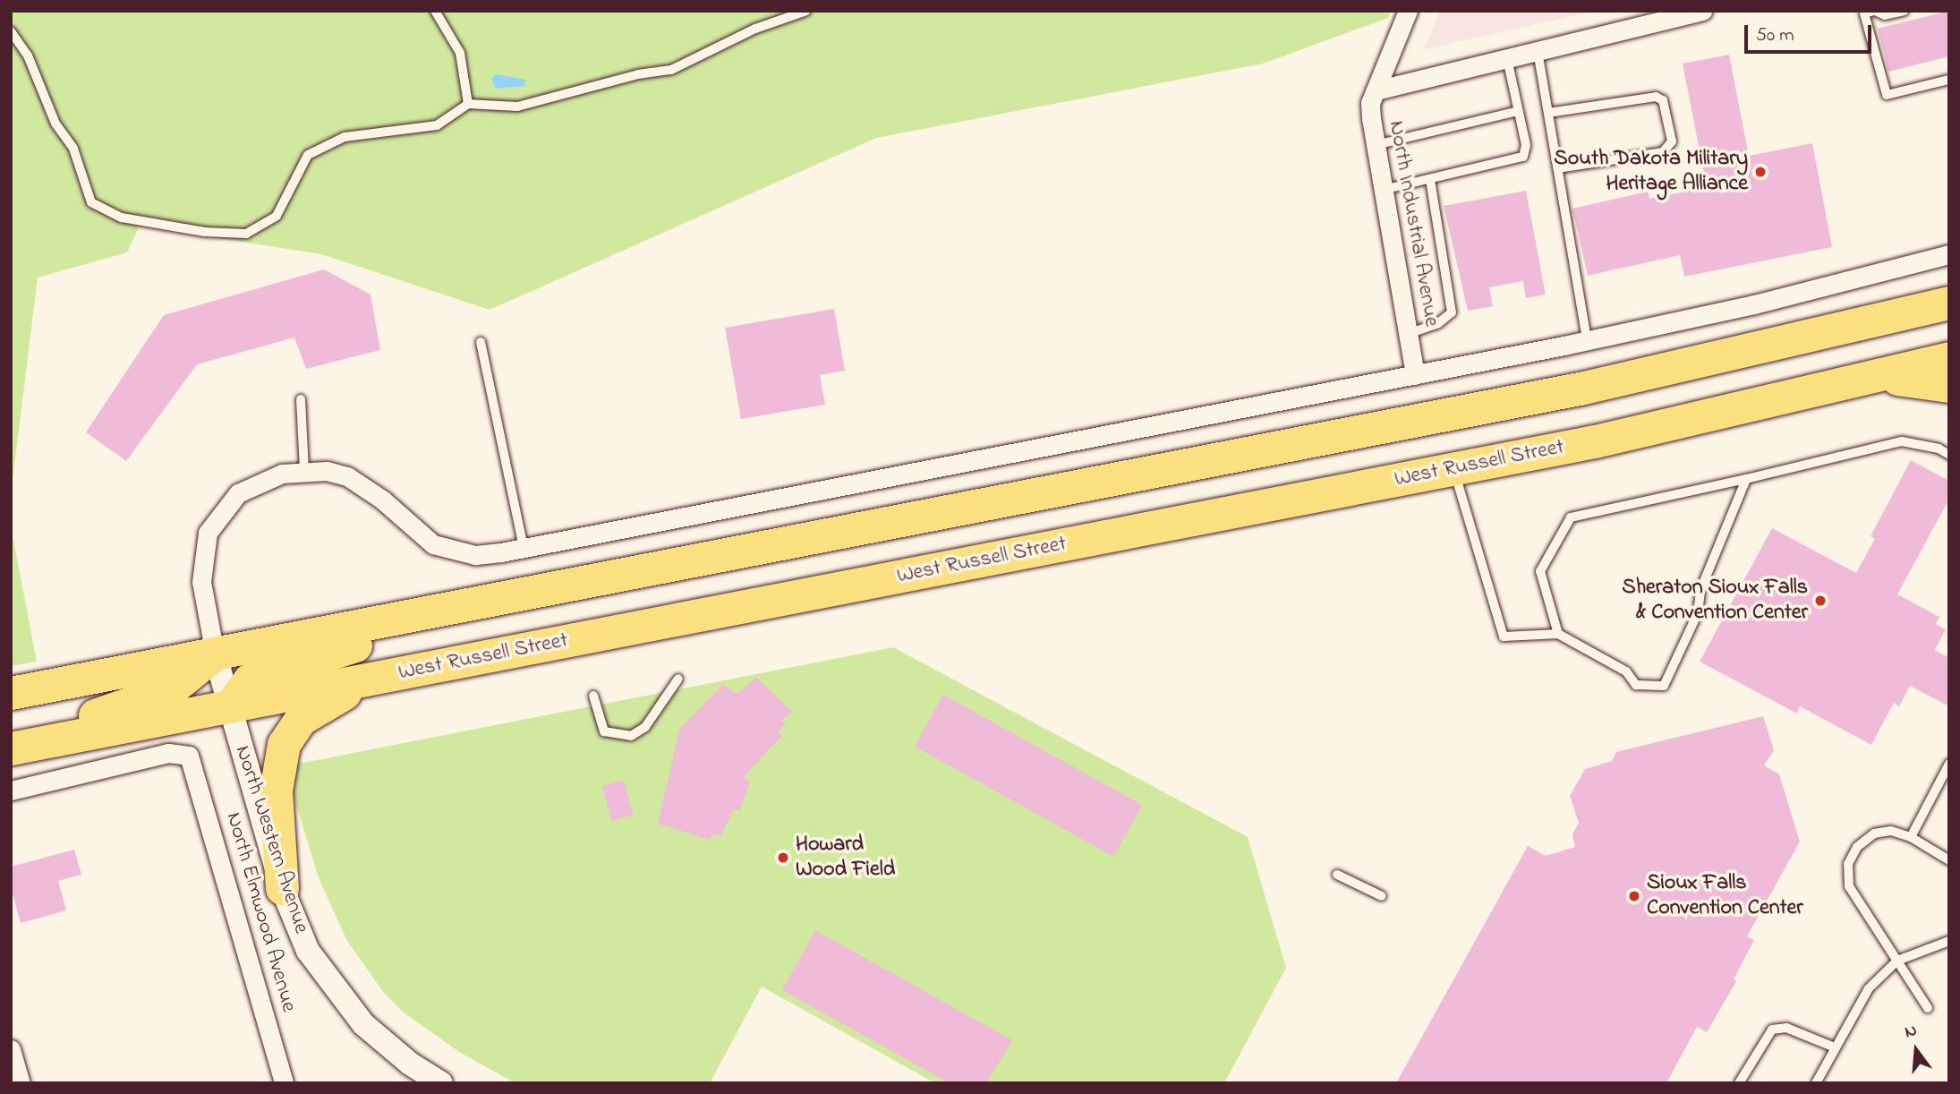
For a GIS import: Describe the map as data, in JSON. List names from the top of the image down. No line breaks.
{"streets":{"highway":["West Russell Street"],"street":["North Industrial Avenue","North Western Avenue","North Elmwood Avenue"]},"crossings":[["West Russell Street","North Western Avenue"]],"places":["South Dakota Military Heritage Alliance","Sheraton Sioux Falls & Convention Center","Howard Wood Field","Sioux Falls Convention Center"],"scale_bar":"50 m","north":"top"}
